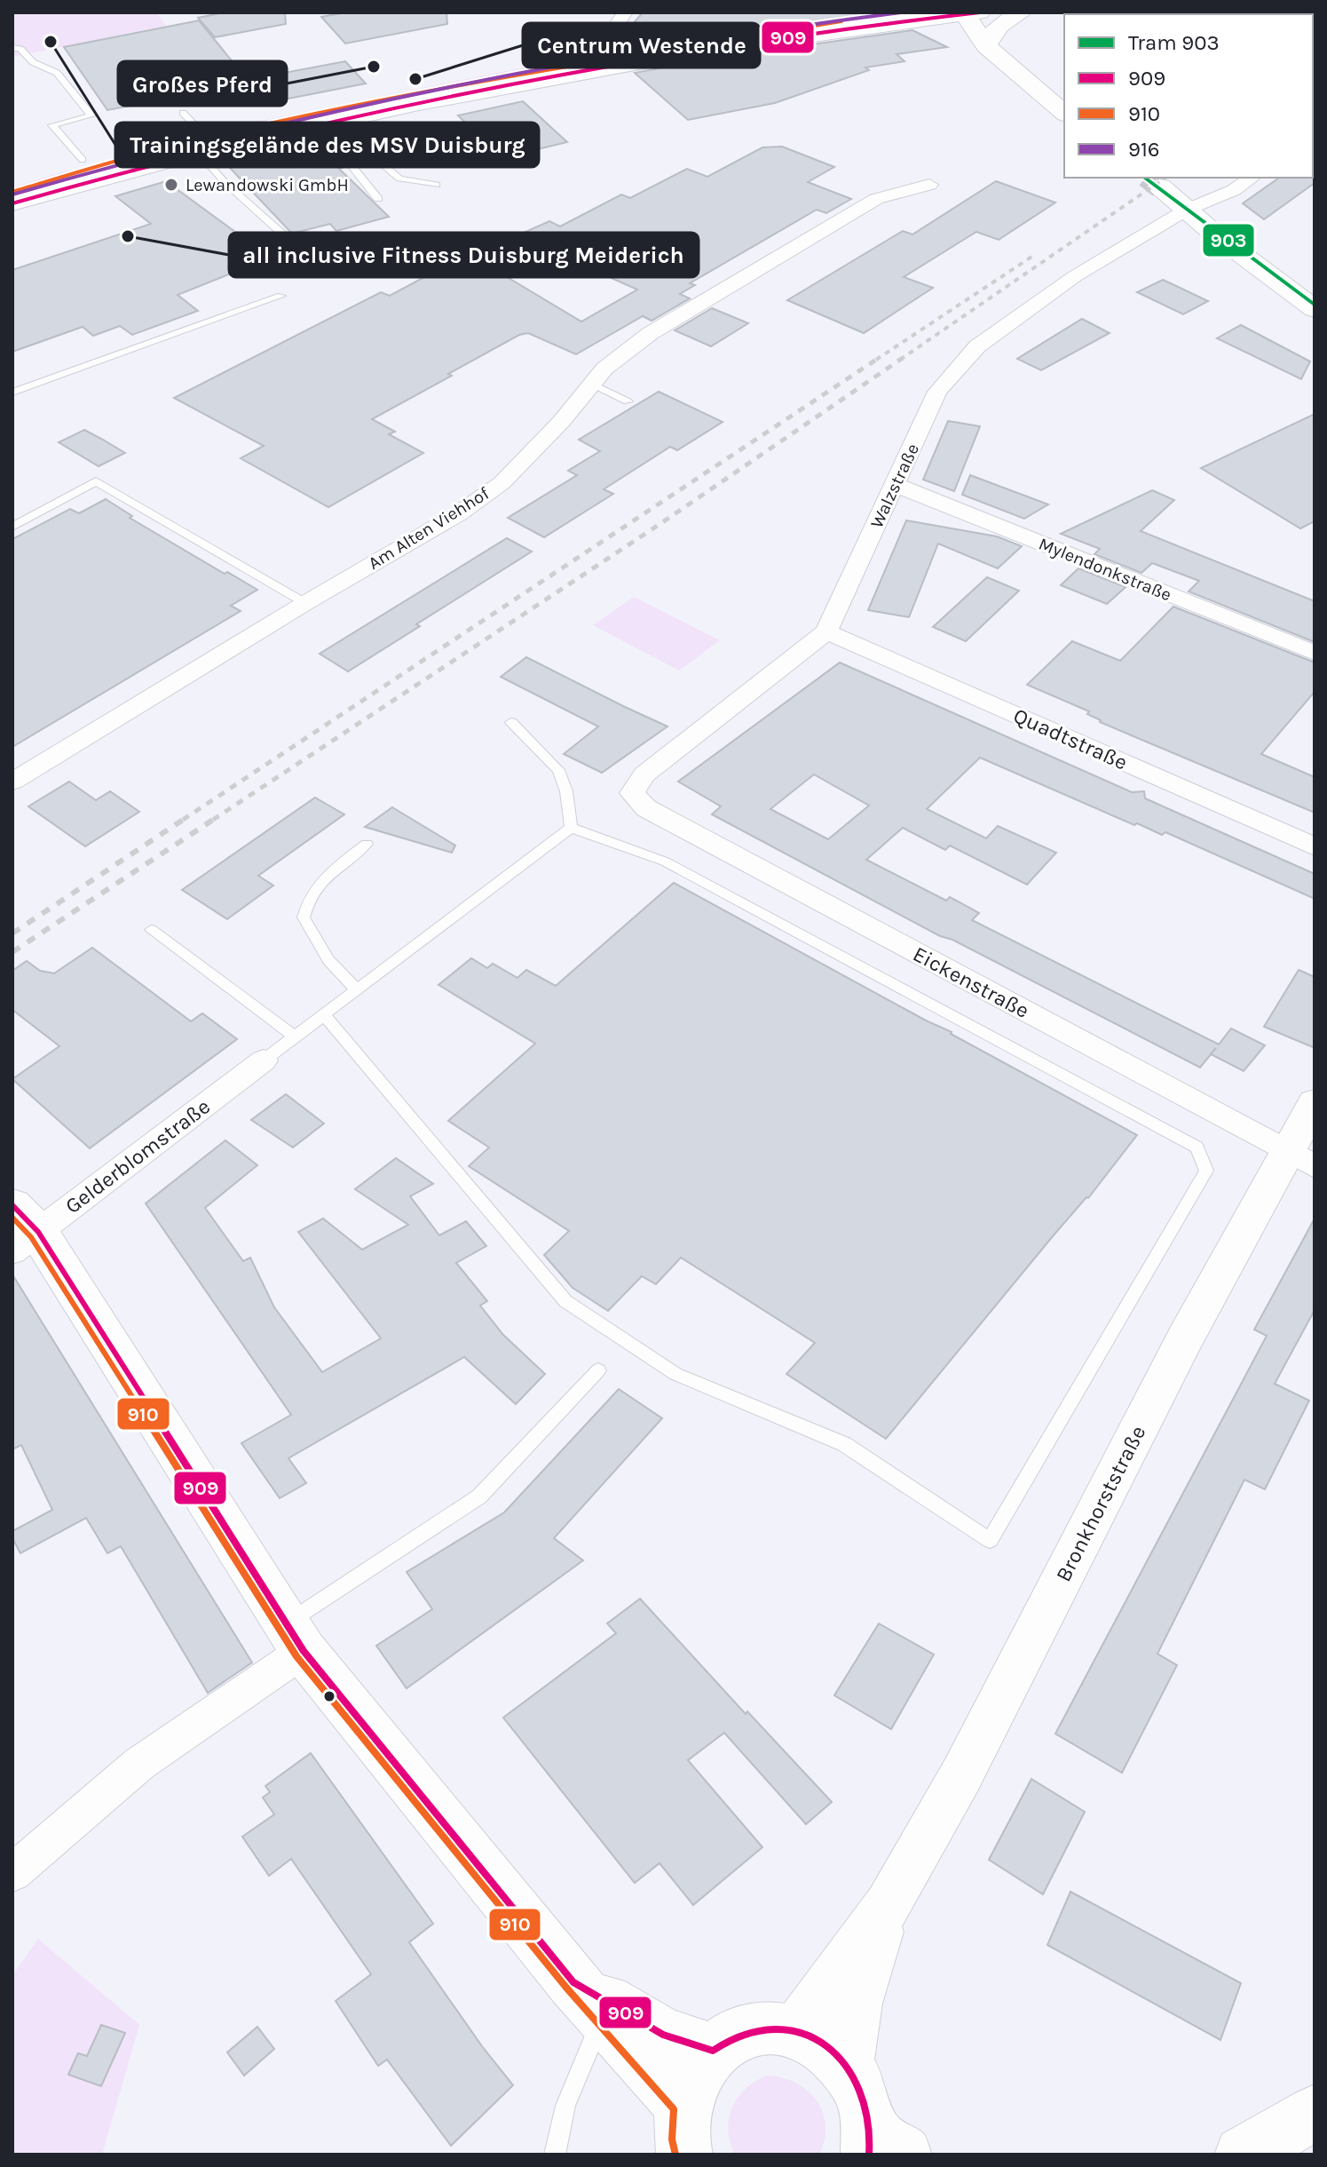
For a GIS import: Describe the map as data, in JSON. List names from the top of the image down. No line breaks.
{"streets":{"street":["Walzstraße","Am Alten Viehhof","Mylendonkstraße","Quadtstraße","Eickenstraße","Gelderblomstraße","Bronkhorststraße"]},"crossings":[["Walzstraße","Mylendonkstraße"],["Walzstraße","Quadtstraße"],["Walzstraße","Eickenstraße"],["Eickenstraße","Bronkhorststraße"]],"places":["Trainingsgelände des MSV Duisburg","Großes Pferd","Centrum Westende","Lewandowski GmbH","all inclusive Fitness Duisburg Meiderich"],"lines":["transit line 909","transit line 916","transit line 910","tram line 903"],"legend":["Tram 903","909","910","916"]}
